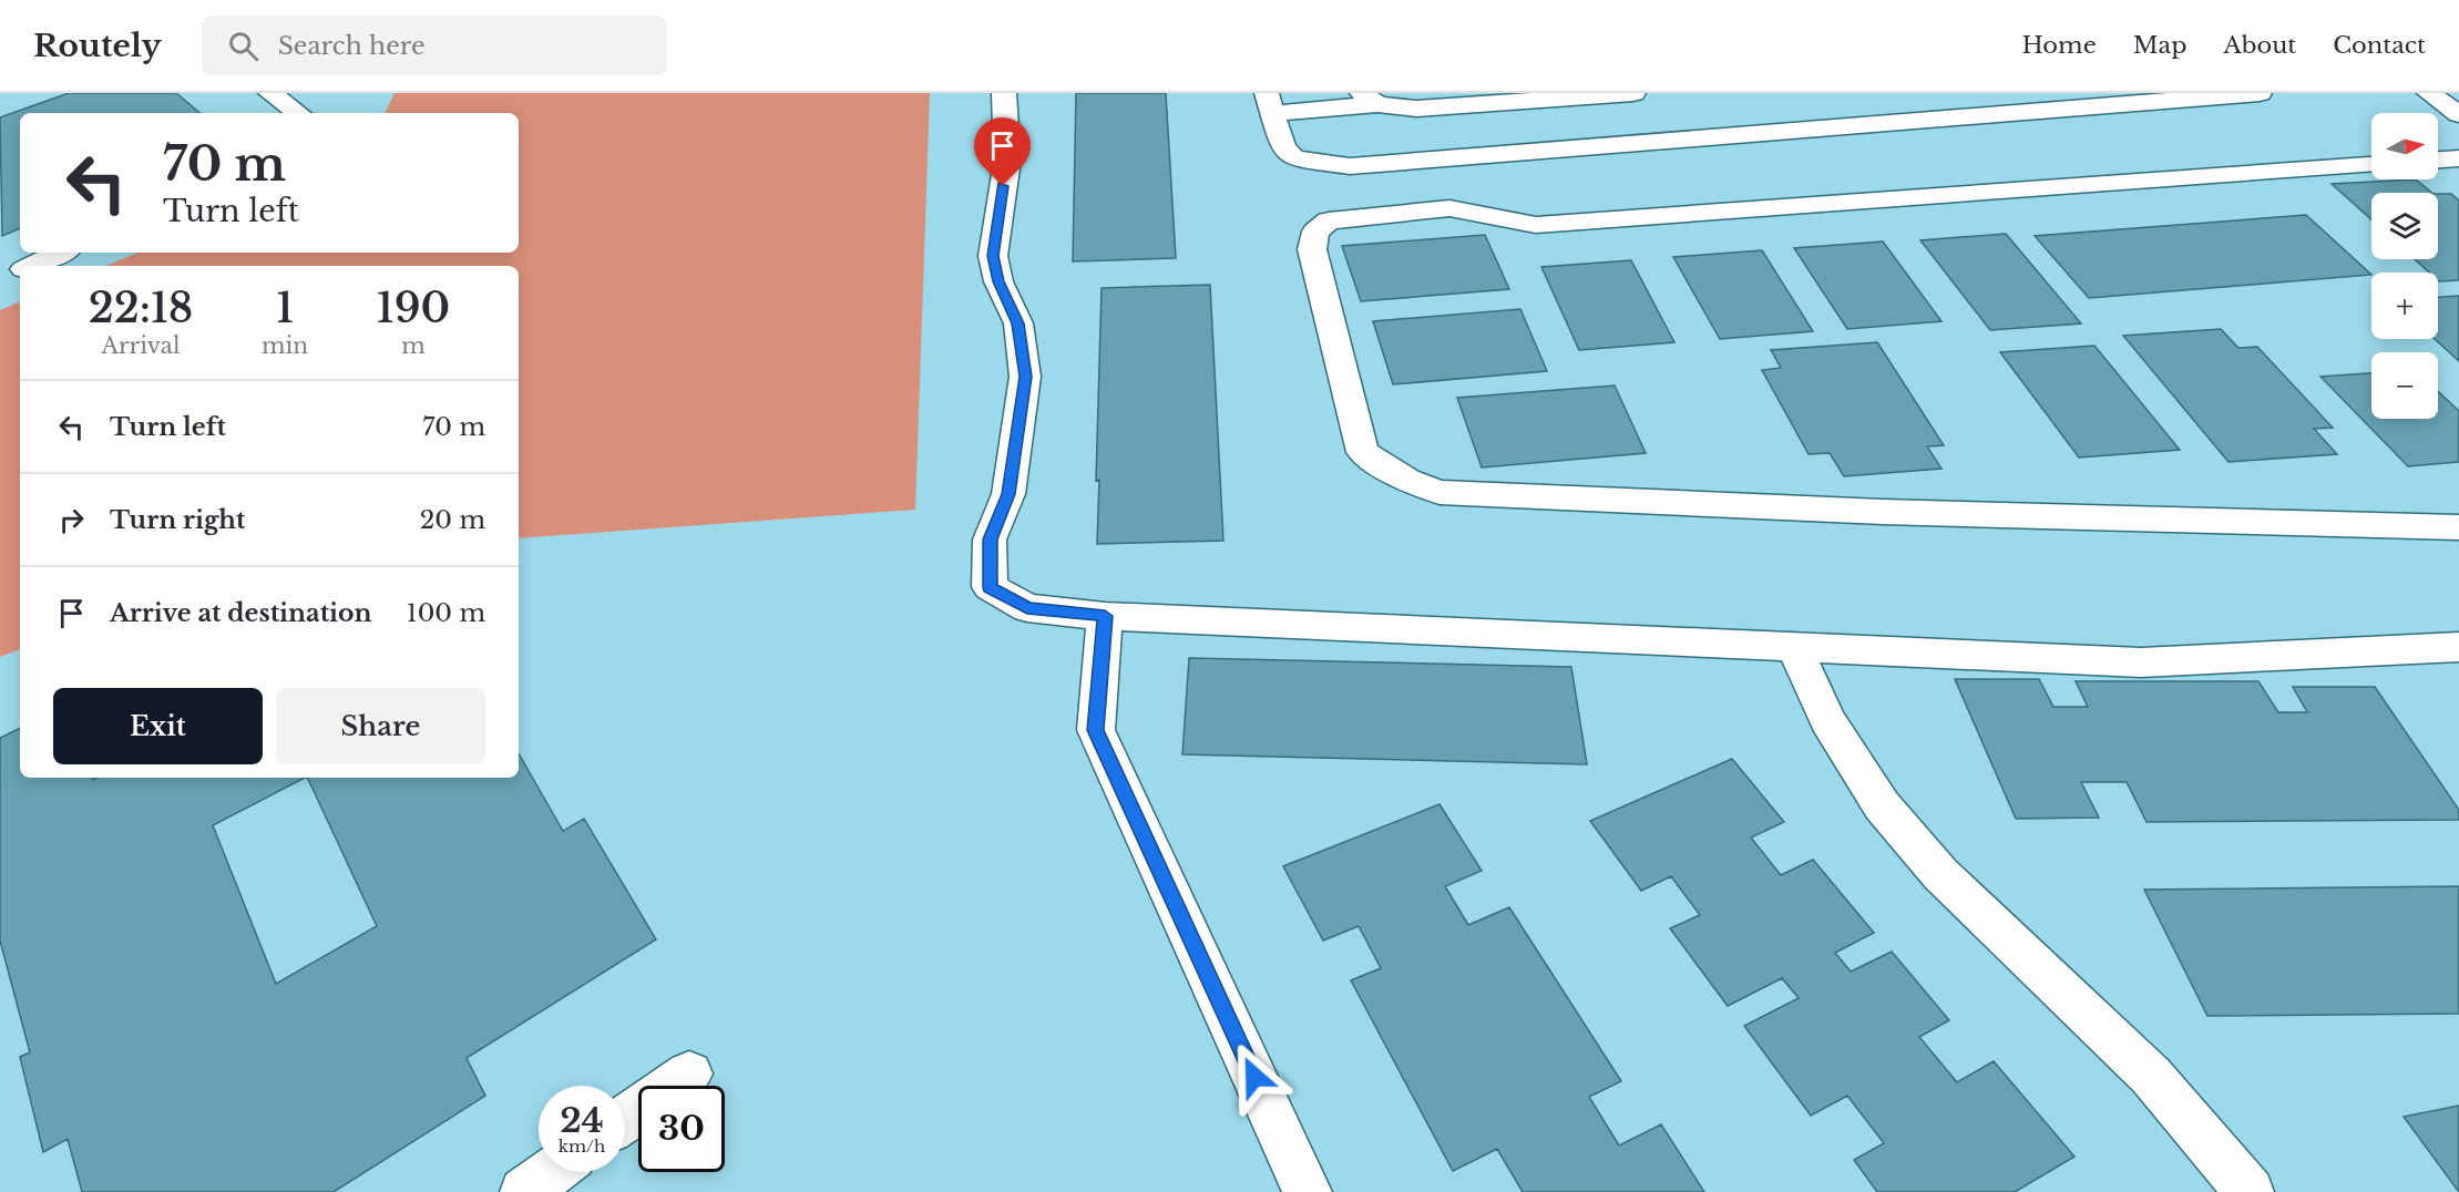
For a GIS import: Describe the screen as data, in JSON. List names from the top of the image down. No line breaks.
{"north":"right","page":{"header":"Routely","search":"Search here","nav":["Home","Map","About","Contact"],"map_buttons":["+","−"],"turn":["70 m","Turn left"],"eta":["22:18","Arrival","1","min","190","m"],"list":[{"name":"Turn left","value":"70 m"},{"name":"Turn right","value":"20 m"},{"name":"Arrive at destination","value":"100 m"}],"buttons":["Exit","Share"],"speed":"24 km/h","limit":"30"}}
